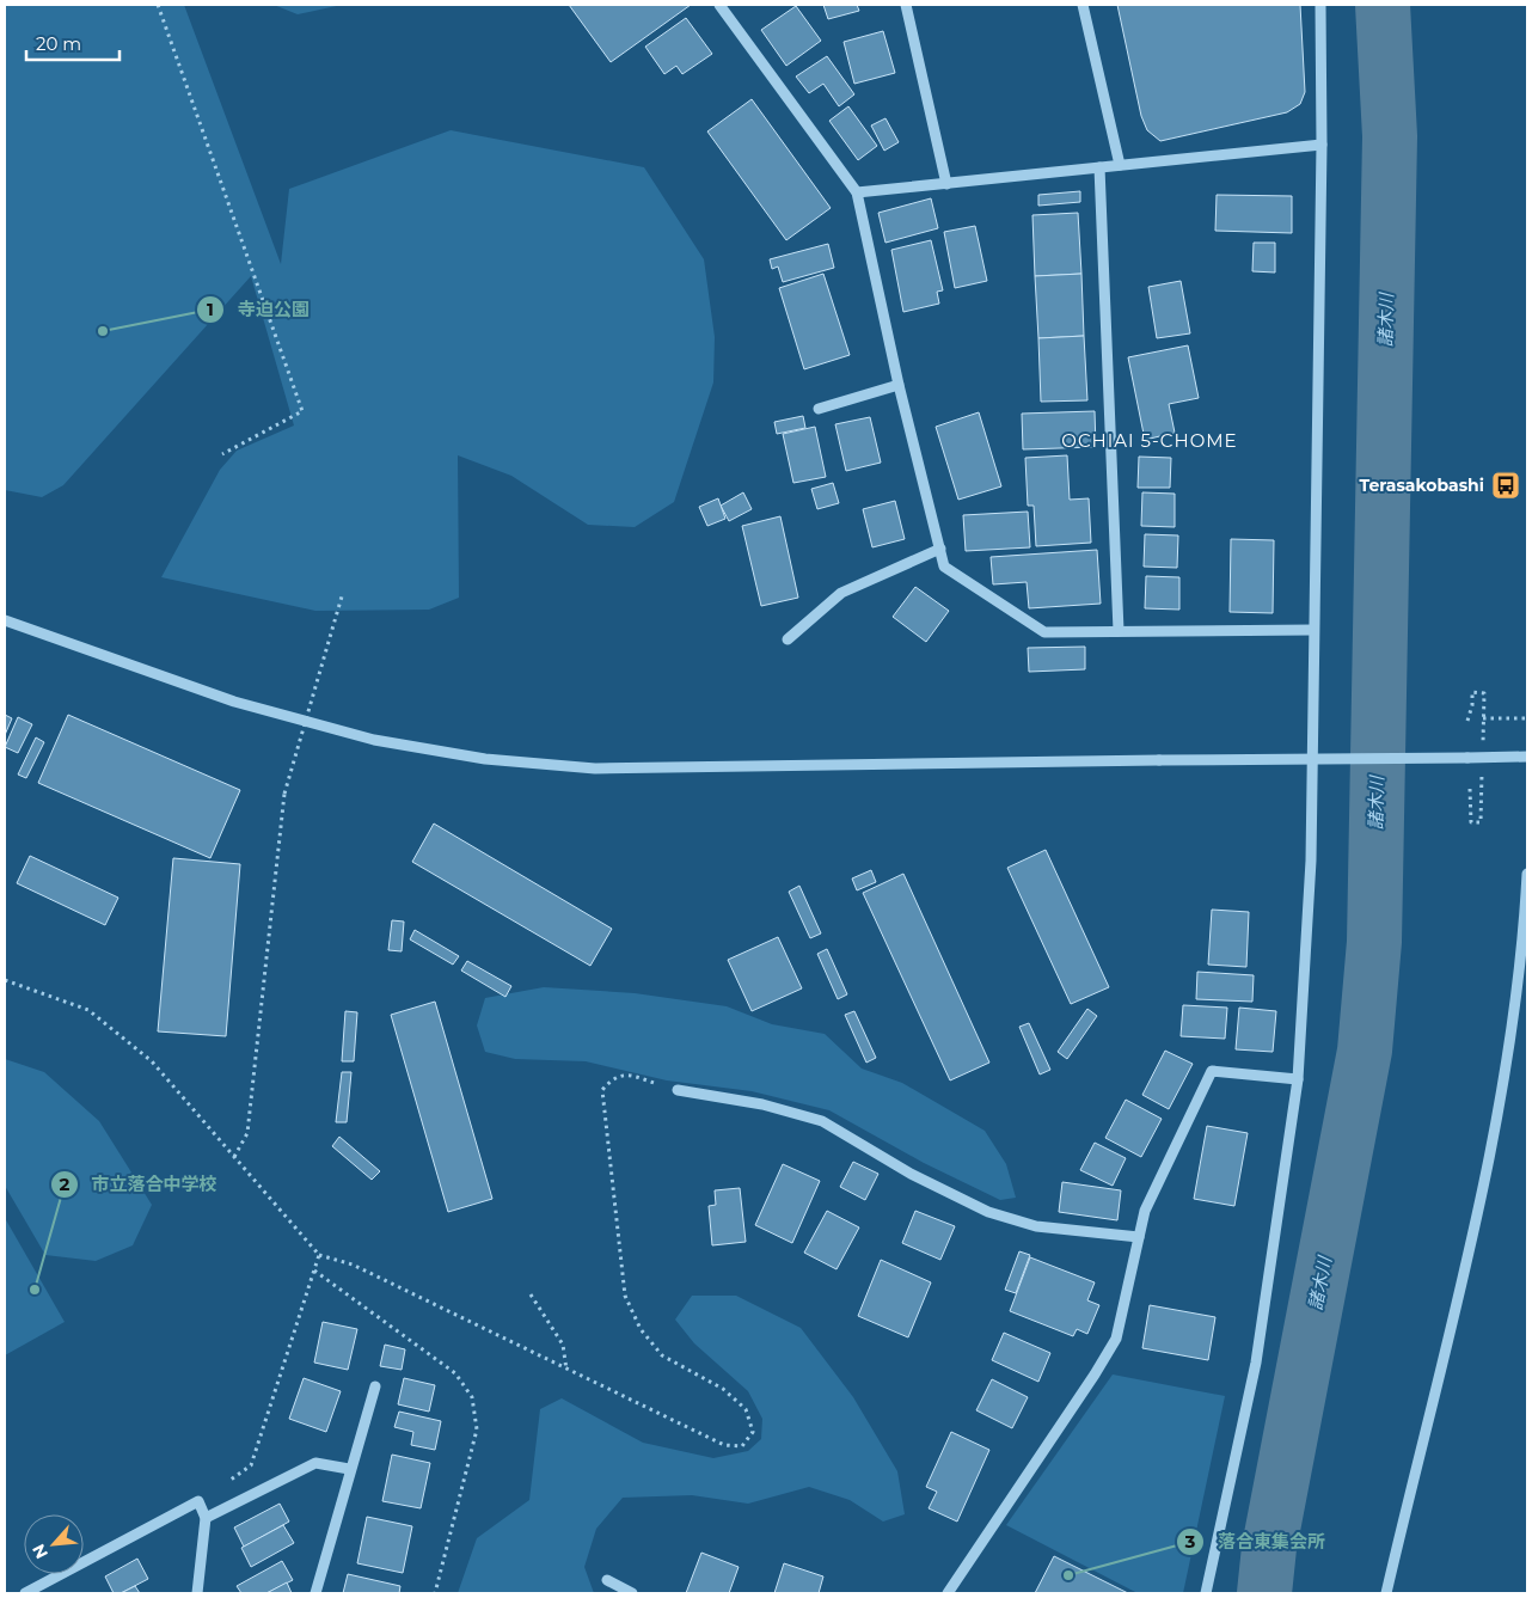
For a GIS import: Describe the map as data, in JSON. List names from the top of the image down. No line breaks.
{"districts":["OCHIAI 5-CHOME"],"water":["諸木川"],"places":{"other":["寺迫公園","市立落合中学校","落合東集会所"],"bus stop":["Terasakobashi"]},"scale_bar":"20 m","north":"bottom left"}
